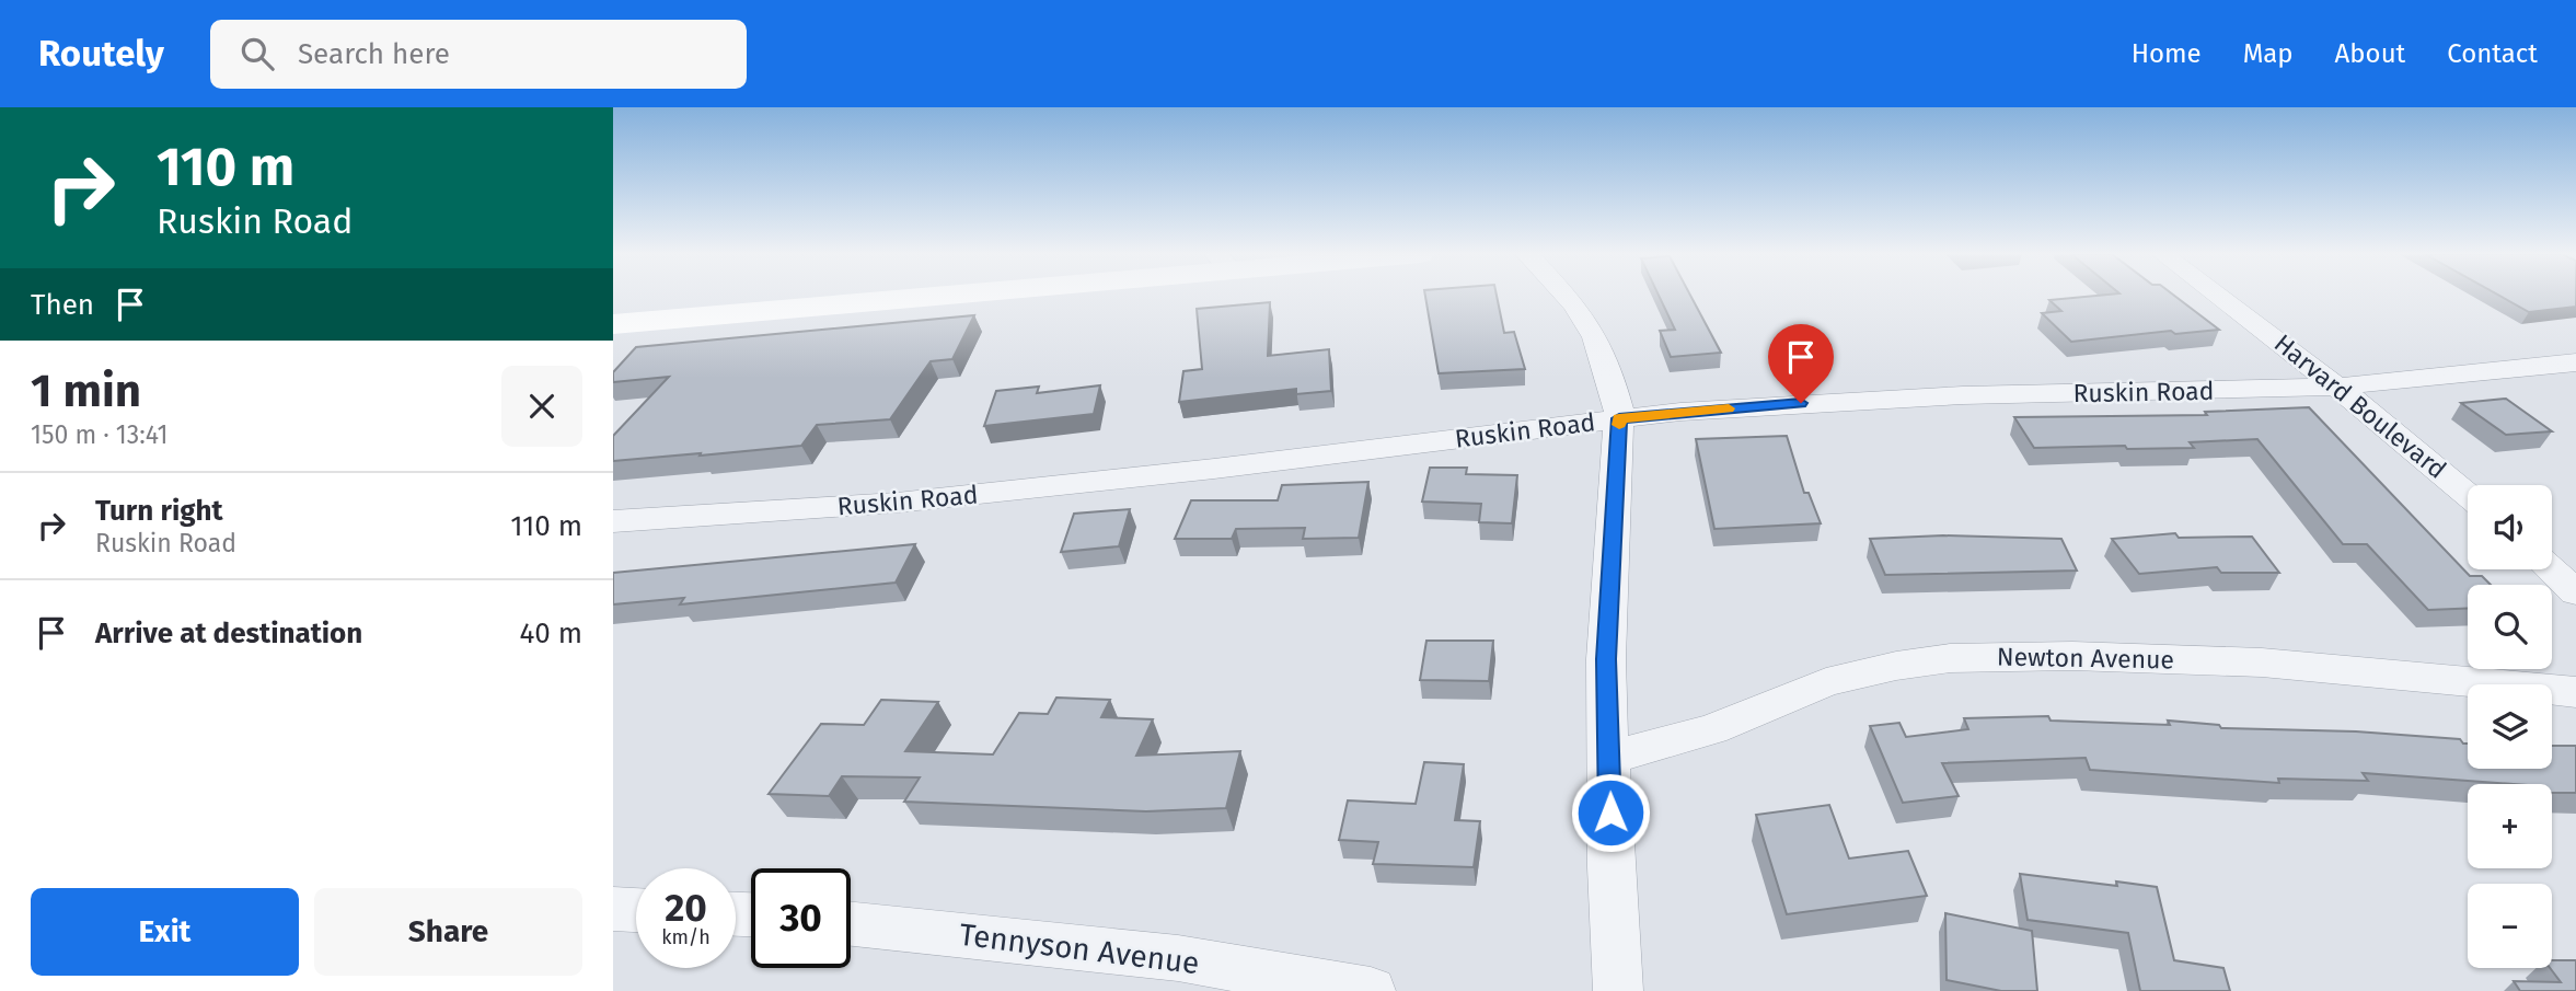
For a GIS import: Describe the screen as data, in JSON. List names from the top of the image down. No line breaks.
{"streets":{"street":["Ruskin Road","Harvard Boulevard","Newton Avenue","Tennyson Avenue"]},"crossings":[["Ruskin Road","Harvard Boulevard"]],"page":{"header":"Routely","search":"Search here","nav":["Home","Map","About","Contact"],"turn":["110 m","Ruskin Road"],"then":"Then","heading":["1 min","150 m · 13:41"],"list":[{"name":"Turn right","note":"Ruskin Road","value":"110 m"},{"name":"Arrive at destination","value":"40 m"}],"map_buttons":["+","−"],"speed":"20 km/h","limit":"30","buttons":["Exit","Share"]}}
